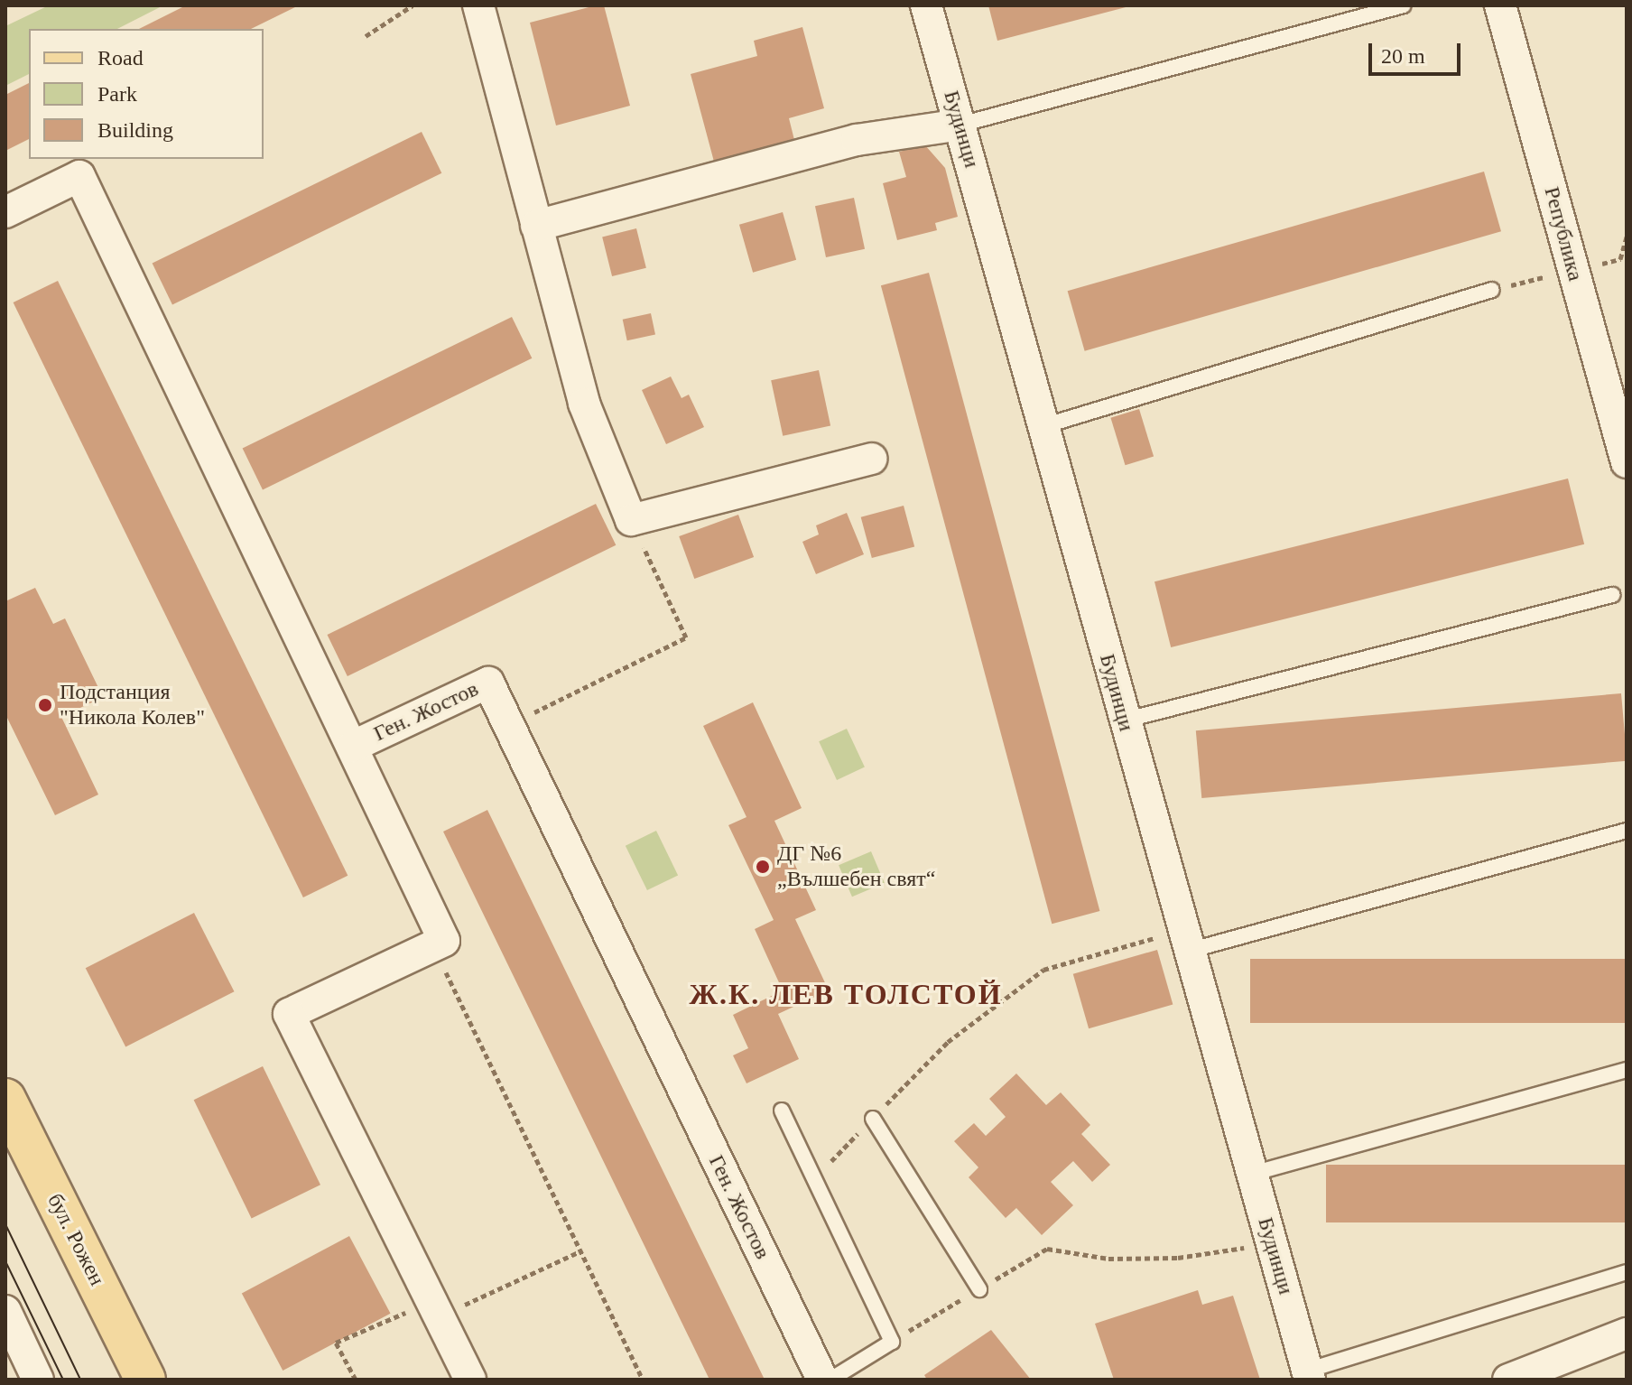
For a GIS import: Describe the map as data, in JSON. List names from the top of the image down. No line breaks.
{"streets":{"main road":["бул. Рожен"],"street":["Будинци","Република","Ген. Жостов"]},"districts":["Ж.К. ЛЕВ ТОЛСТОЙ"],"places":["Подстанция \"Никола Колев\"","ДГ №6 „Вълшебен свят“"],"legend":["Road","Park","Building"],"scale_bar":"20 m"}
